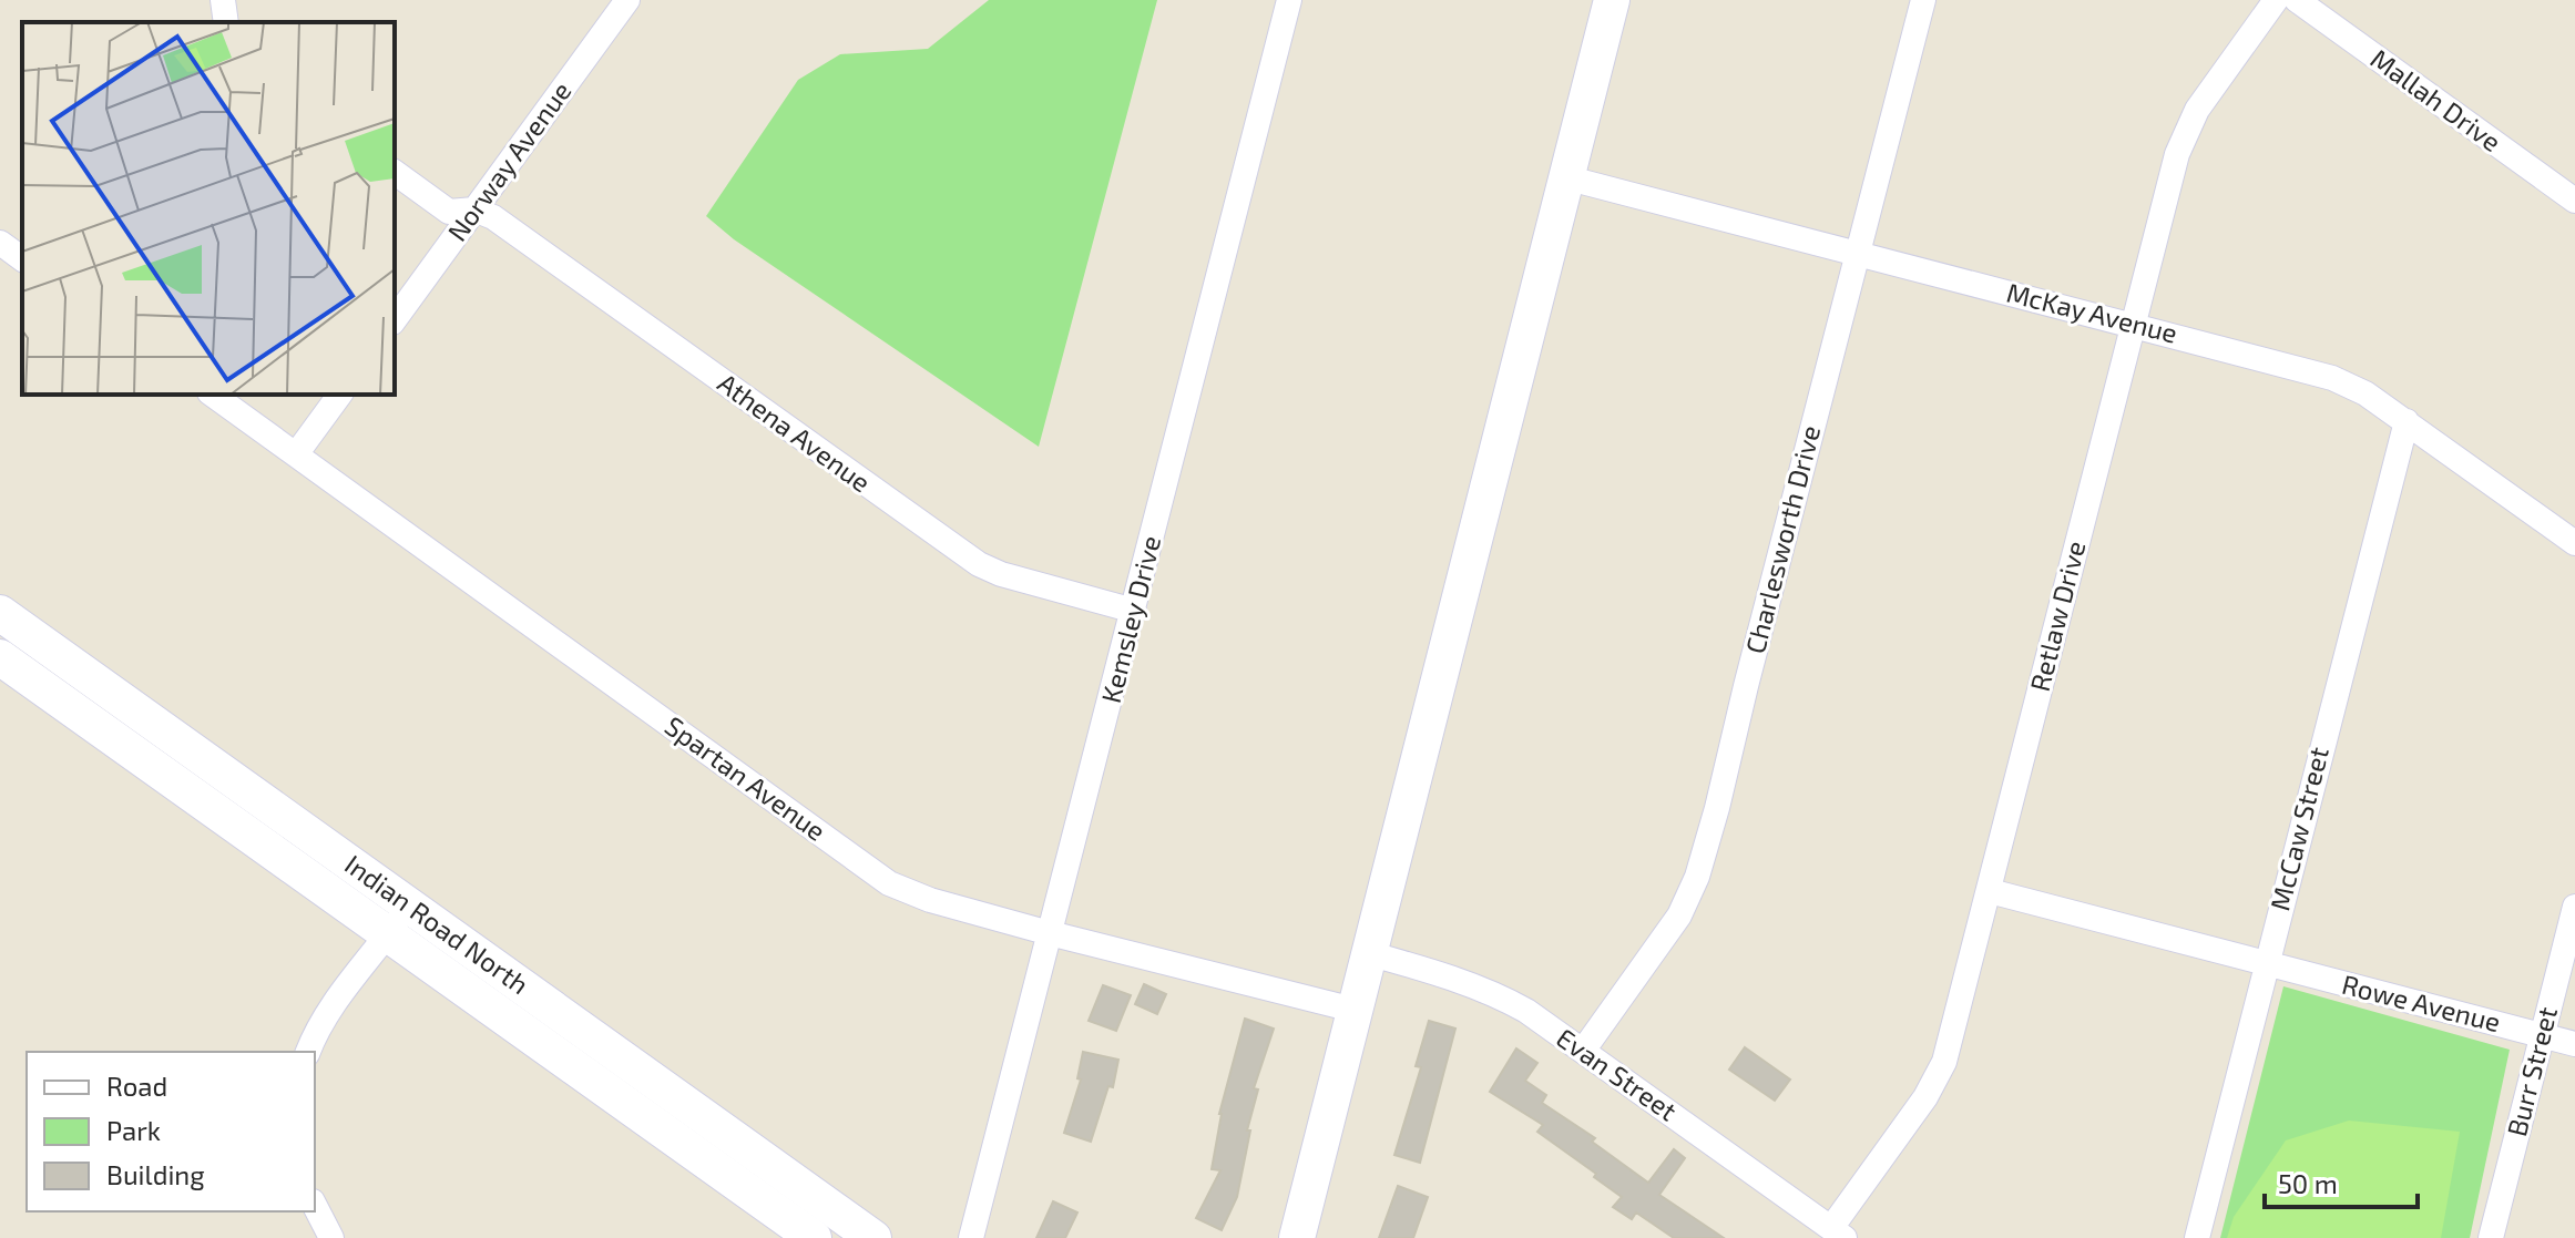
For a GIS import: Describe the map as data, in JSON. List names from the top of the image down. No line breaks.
{"streets":{"main road":["Indian Road North"],"street":["Mallah Drive","Norway Avenue","McKay Avenue","Athena Avenue","Charlesworth Drive","Retlaw Drive","Kemsley Drive","Spartan Avenue","McCaw Street","Rowe Avenue","Burr Street","Evan Street"]},"crossings":[["Norway Avenue","Athena Avenue"],["McKay Avenue","Charlesworth Drive"],["McKay Avenue","Retlaw Drive"],["McKay Avenue","McCaw Street"],["Athena Avenue","Kemsley Drive"],["Charlesworth Drive","Evan Street"],["Retlaw Drive","Rowe Avenue"],["Retlaw Drive","Evan Street"],["Kemsley Drive","Spartan Avenue"],["McCaw Street","Rowe Avenue"],["Rowe Avenue","Burr Street"]],"legend":["Road","Park","Building"],"scale_bar":"50 m"}
